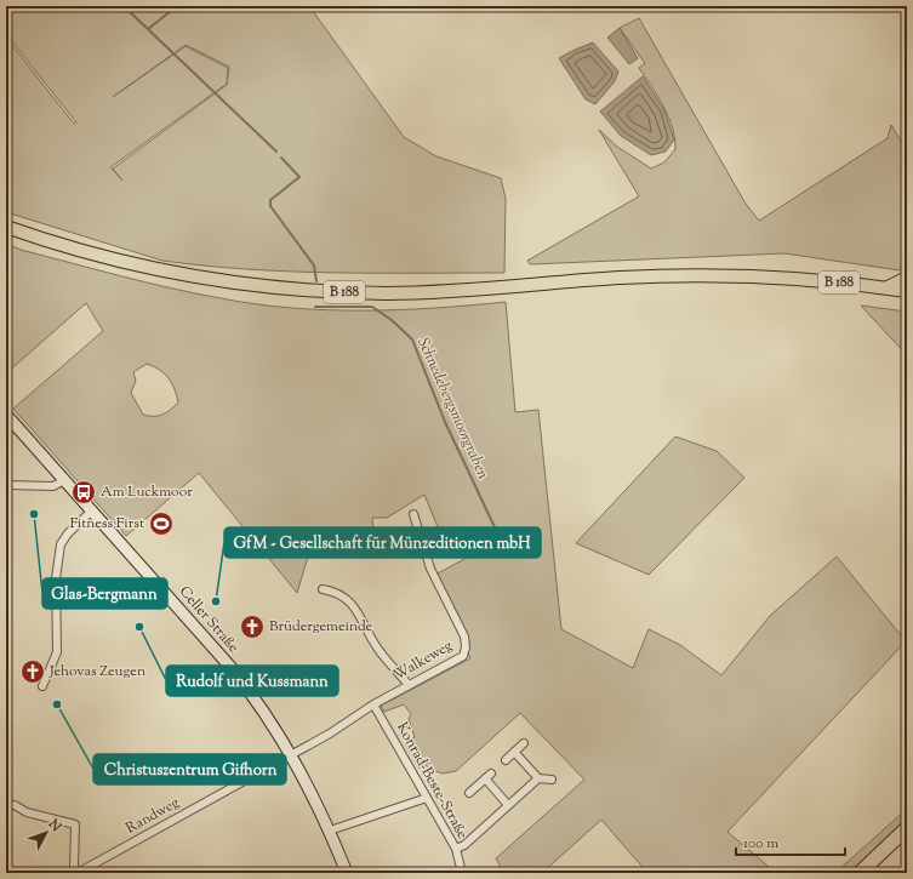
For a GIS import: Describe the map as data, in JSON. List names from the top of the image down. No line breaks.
{"streets":{"main road":["B 188"],"street":["Celler Straße","Walkeweg","Konrad-Beste-Straße","Randweg"]},"crossings":[["Celler Straße","Walkeweg"],["Celler Straße","Randweg"],["Walkeweg","Konrad-Beste-Straße"],["Walkeweg","Randweg"]],"water":["Schnedebergsmoorgraben"],"places":{"bus stop":["Am Luckmoor"],"other":["Glas-Bergmann","GfM - Gesellschaft für Münzeditionen mbH","Rudolf und Kussmann","Christuszentrum Gifhorn"],"sports":["Fitness First"],"church":["Brüdergemeinde","Jehovas Zeugen"]},"scale_bar":"100 m","north":"top right"}
